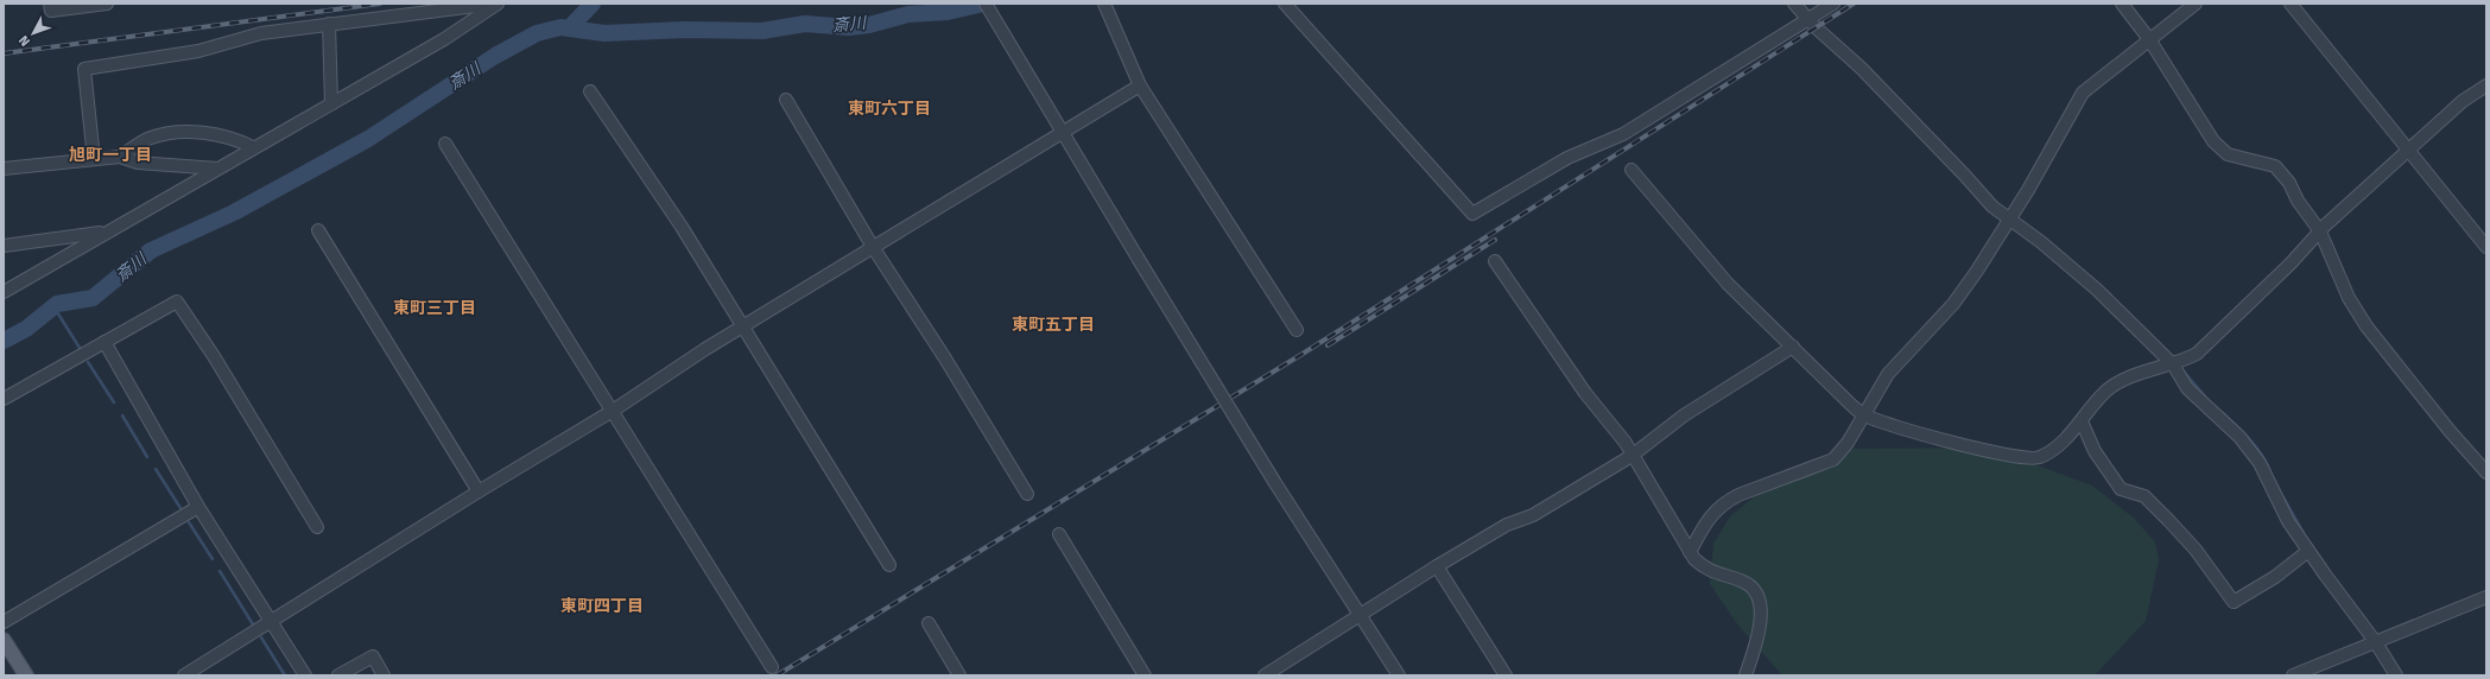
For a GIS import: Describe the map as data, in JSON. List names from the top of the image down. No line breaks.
{"districts":["東町六丁目","旭町一丁目","東町三丁目","東町五丁目","東町四丁目"],"water":["斎川"],"north":"bottom left"}
